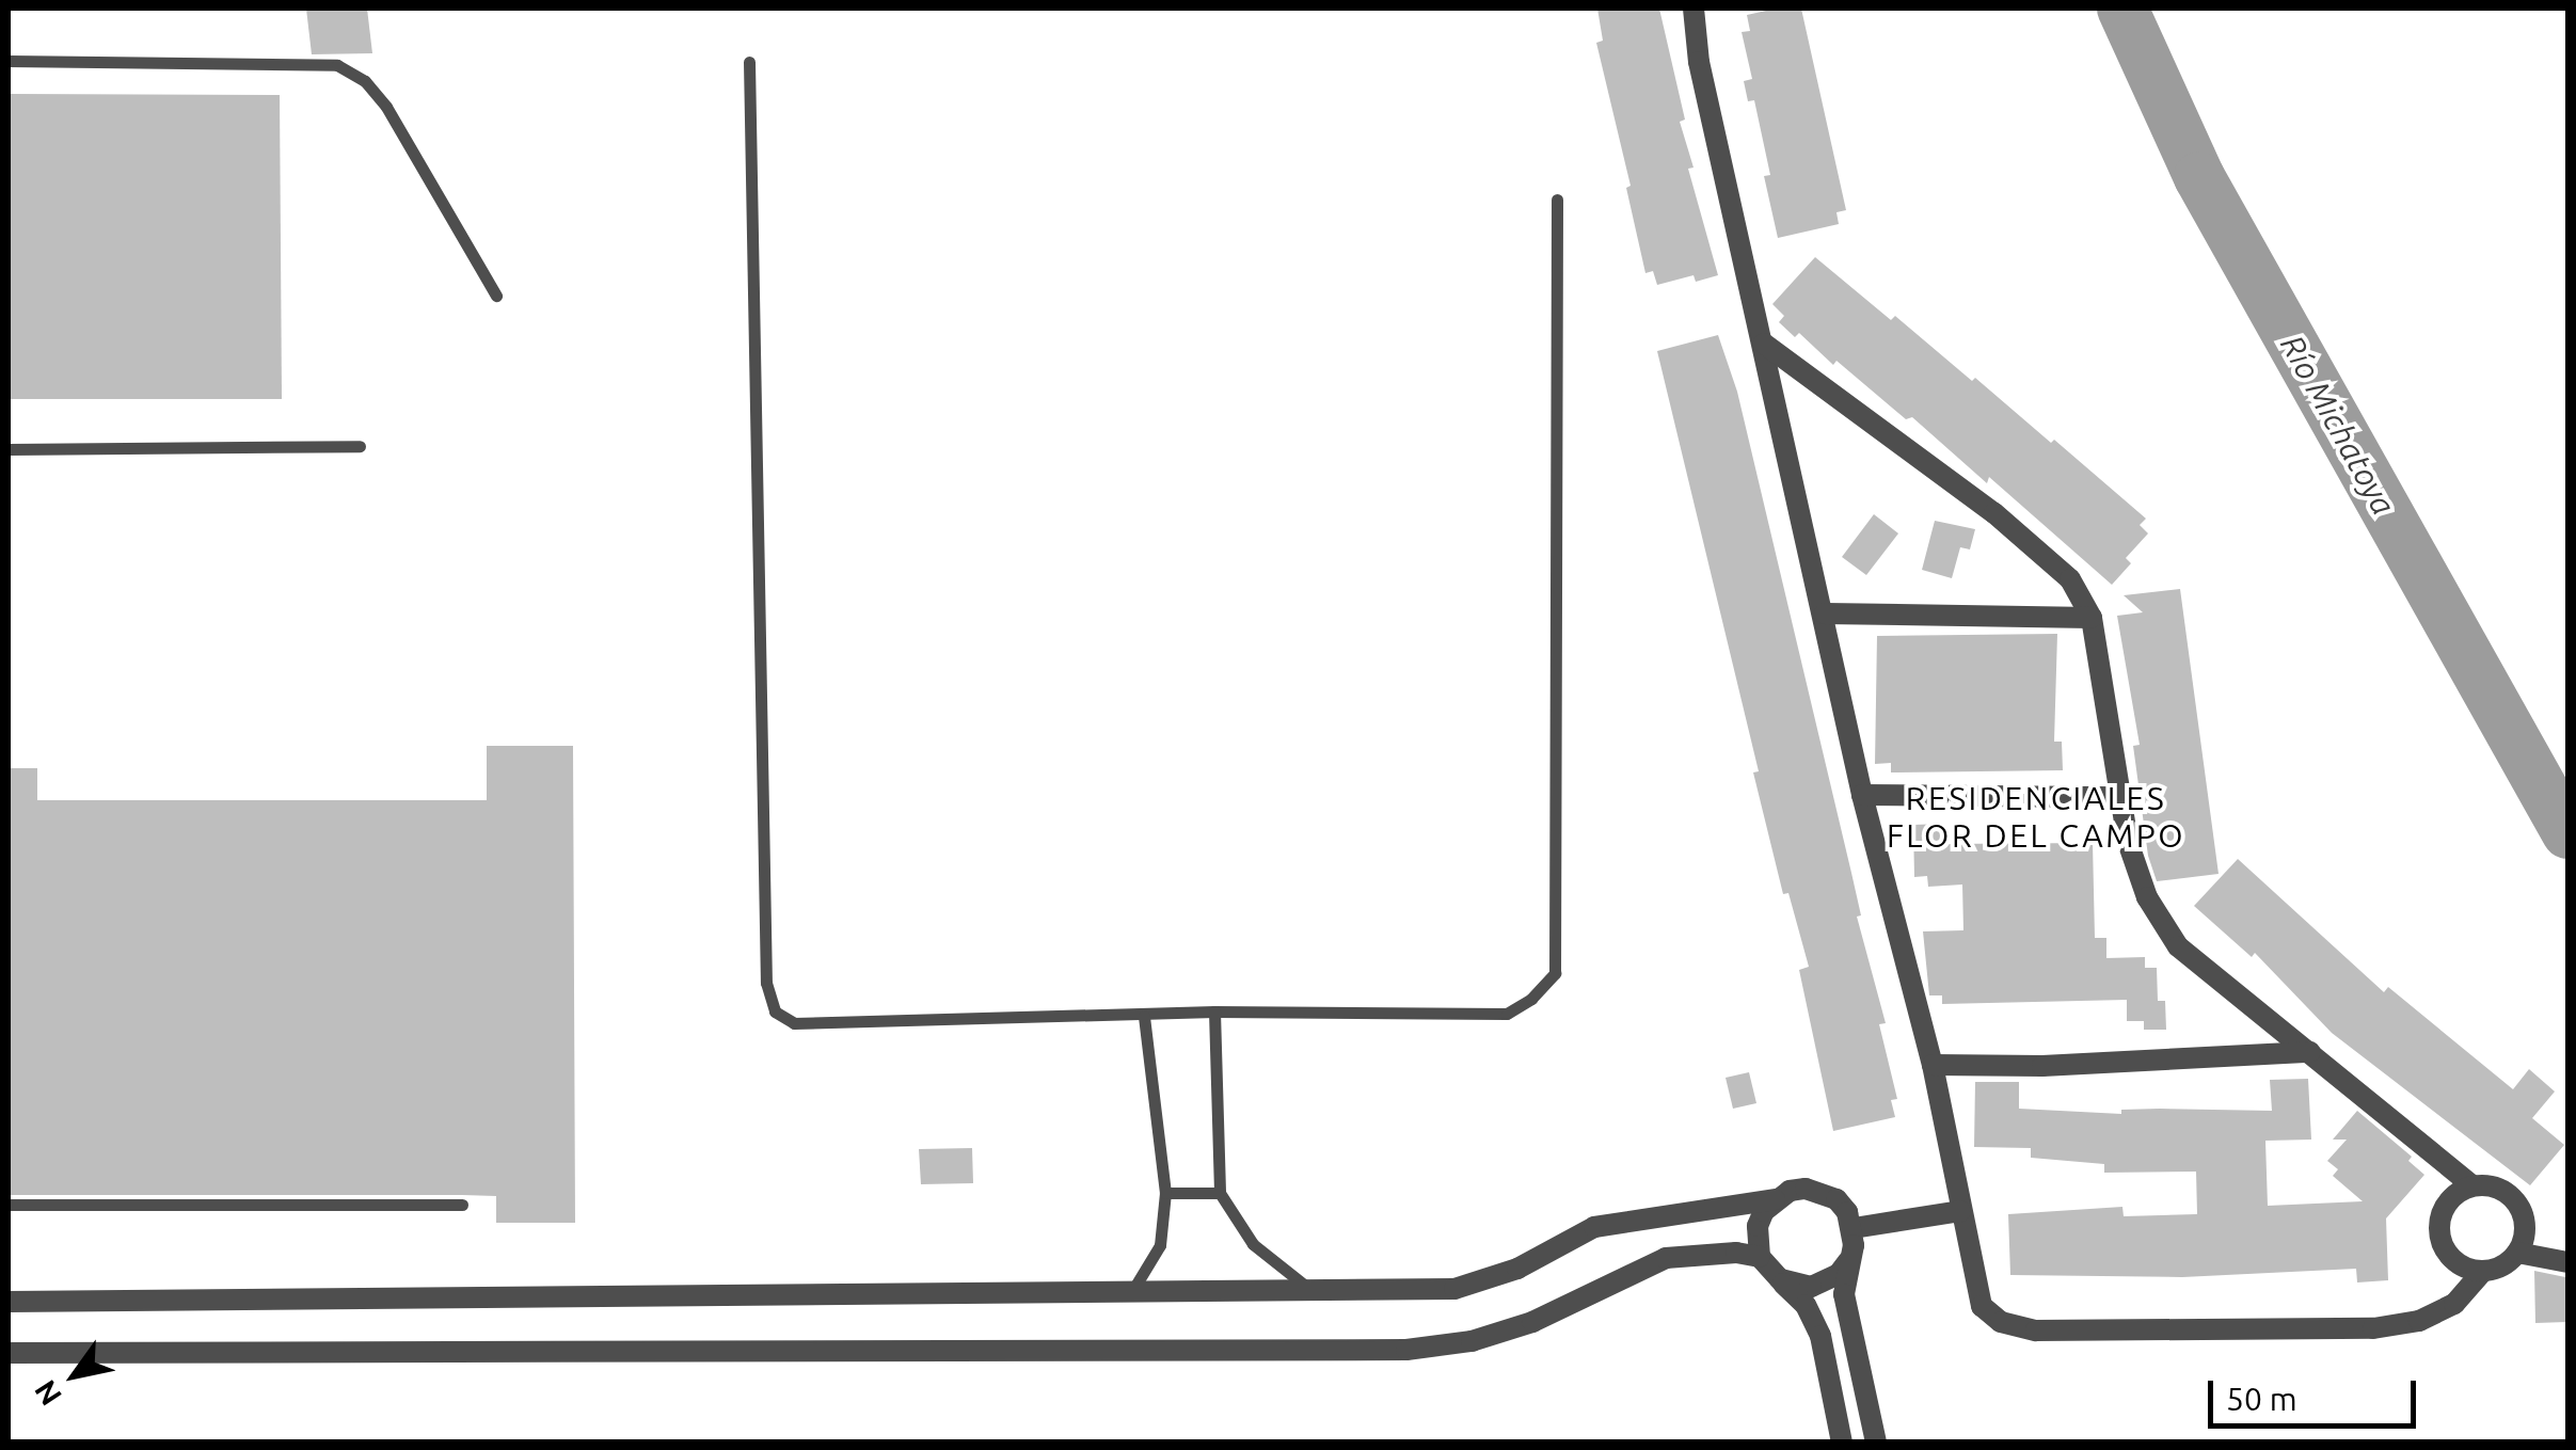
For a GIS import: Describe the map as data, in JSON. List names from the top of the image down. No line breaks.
{"districts":["RESIDENCIALES FLOR DEL CAMPO"],"water":["Río Michatoya"],"scale_bar":"50 m","north":"bottom left"}
